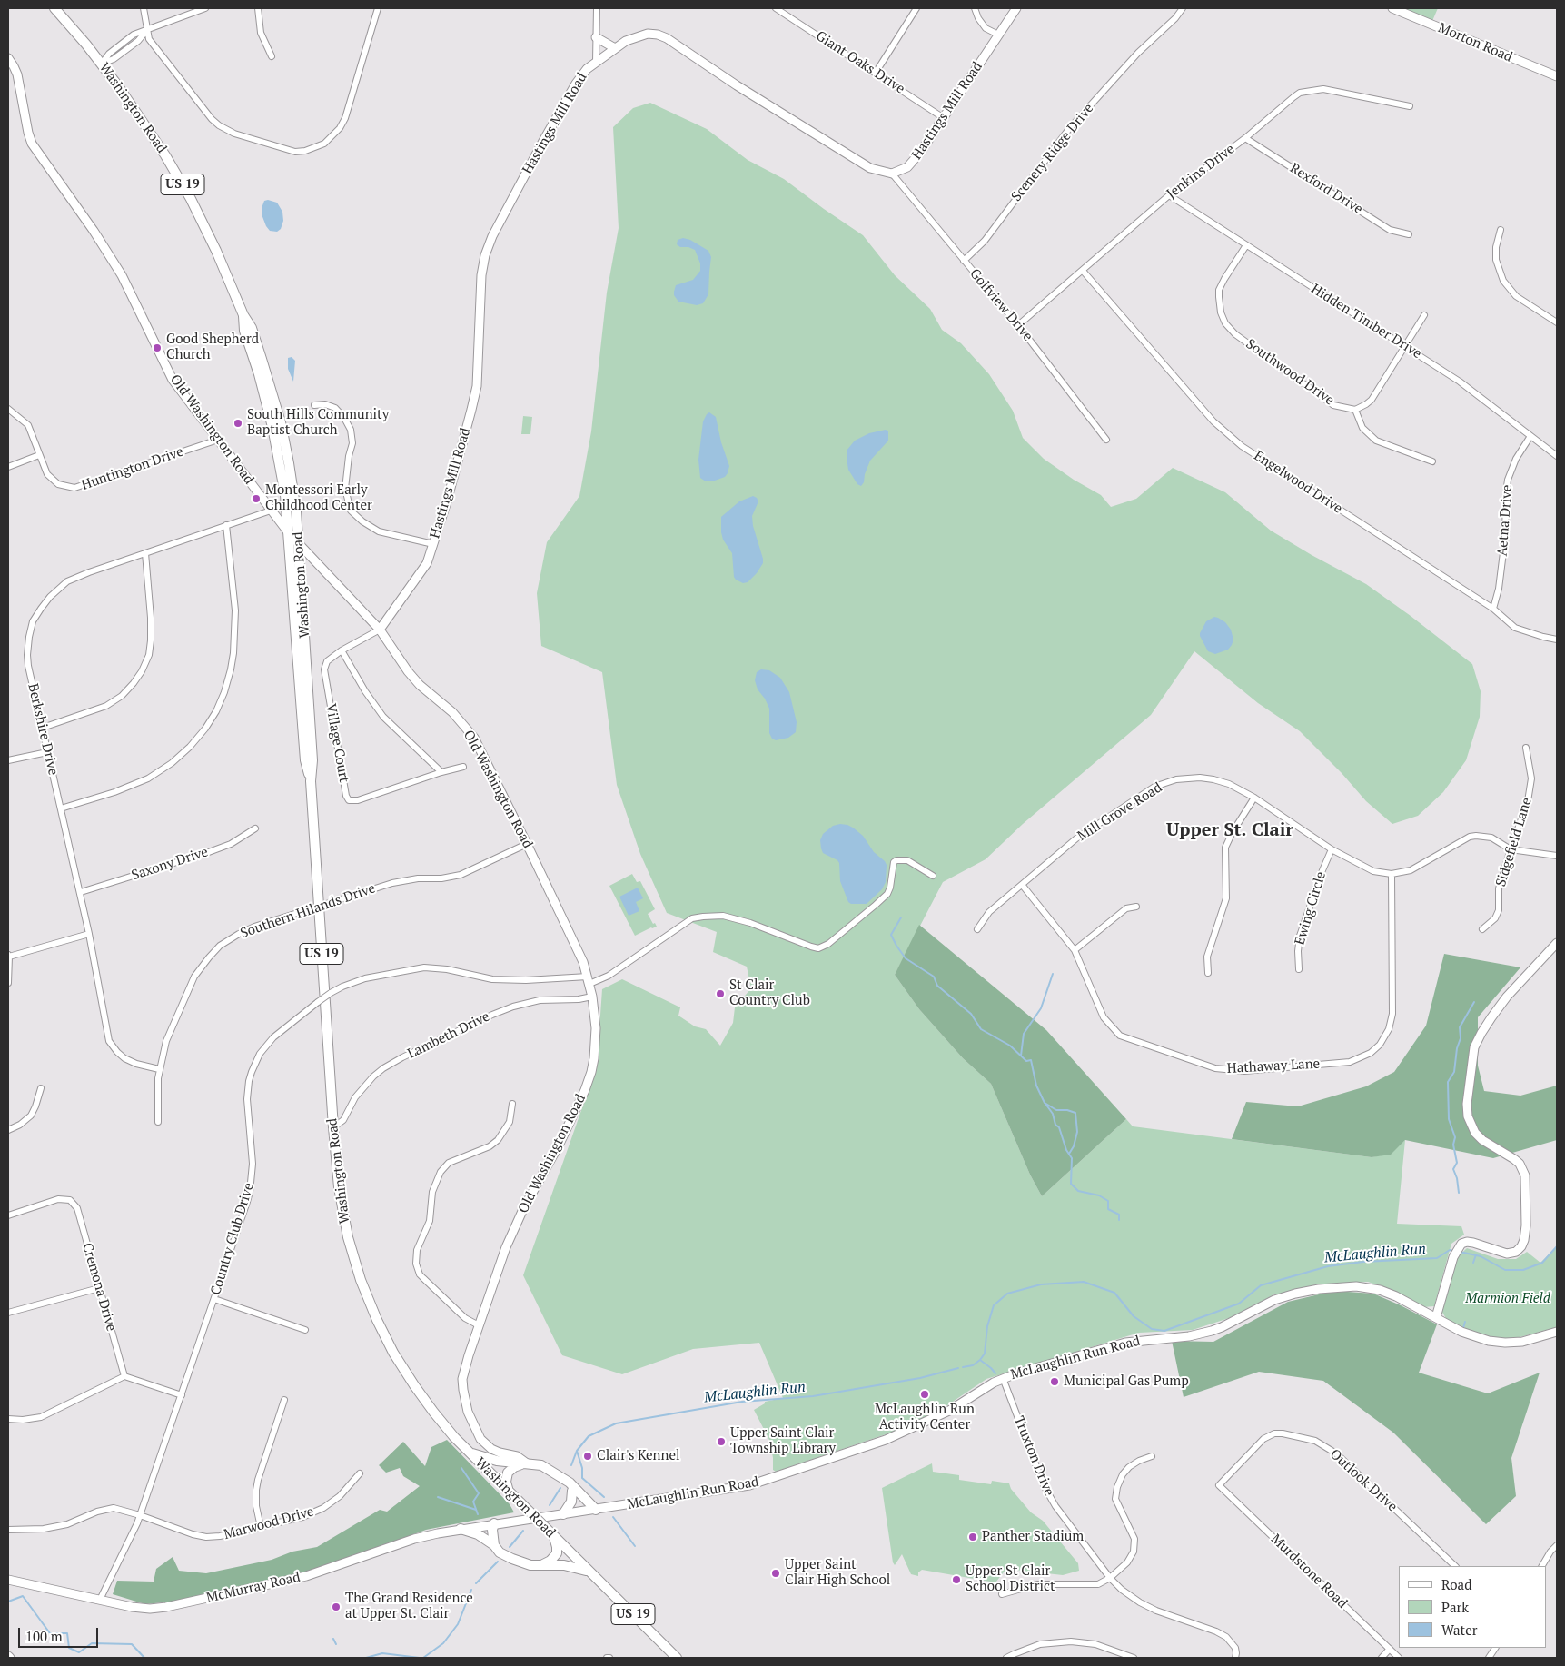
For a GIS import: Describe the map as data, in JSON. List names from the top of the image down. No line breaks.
{"streets":{"main road":["Washington Road","US 19"],"street":["Morton Road","Giant Oaks Drive","Hastings Mill Road","Scenery Ridge Drive","Jenkins Drive","Rexford Drive","Golfview Drive","Hidden Timber Drive","Southwood Drive","Old Washington Road","Huntington Drive","Engelwood Drive","Aetna Drive","Berkshire Drive","Village Court","Mill Grove Road","Sidgefield Lane","Saxony Drive","Ewing Circle","Southern Hilands Drive","Lambeth Drive","Hathaway Lane","Country Club Drive","Cremona Drive","McLaughlin Run Road","Truxton Drive","Outlook Drive","Marwood Drive","Murdstone Road","McMurray Road"]},"crossings":[["Giant Oaks Drive","Hastings Mill Road"],["Washington Road","Old Washington Road"],["Washington Road","Southern Hilands Drive"],["Washington Road","Lambeth Drive"],["Hastings Mill Road","Golfview Drive"],["Hastings Mill Road","Old Washington Road"],["Hastings Mill Road","Village Court"],["Scenery Ridge Drive","Golfview Drive"],["Jenkins Drive","Rexford Drive"],["Jenkins Drive","Golfview Drive"],["Jenkins Drive","Hidden Timber Drive"],["Jenkins Drive","Engelwood Drive"],["Hidden Timber Drive","Southwood Drive"],["Hidden Timber Drive","Aetna Drive"],["Old Washington Road","Huntington Drive"],["Old Washington Road","Berkshire Drive"],["Old Washington Road","Village Court"],["Old Washington Road","Southern Hilands Drive"],["Old Washington Road","Lambeth Drive"],["Old Washington Road","Country Club Drive"],["Engelwood Drive","Aetna Drive"],["Berkshire Drive","Saxony Drive"],["Berkshire Drive","Southern Hilands Drive"],["Mill Grove Road","Sidgefield Lane"],["Mill Grove Road","Ewing Circle"],["Mill Grove Road","Hathaway Lane"],["Country Club Drive","Marwood Drive"],["Country Club Drive","McMurray Road"],["McLaughlin Run Road","Truxton Drive"],["McLaughlin Run Road","McMurray Road"],["Outlook Drive","Murdstone Road"]],"districts":["Upper St. Clair"],"water":["McLaughlin Run"],"parks":["Marmion Field"],"places":["Good Shepherd Church","South Hills Community Baptist Church","Montessori Early Childhood Center","St Clair Country Club","Municipal Gas Pump","McLaughlin Run Activity Center","Upper Saint Clair Township Library","Clair's Kennel","Panther Stadium","Upper Saint Clair High School","Upper St Clair School District","The Grand Residence at Upper St. Clair"],"legend":["Road","Park","Water"],"scale_bar":"100 m"}
